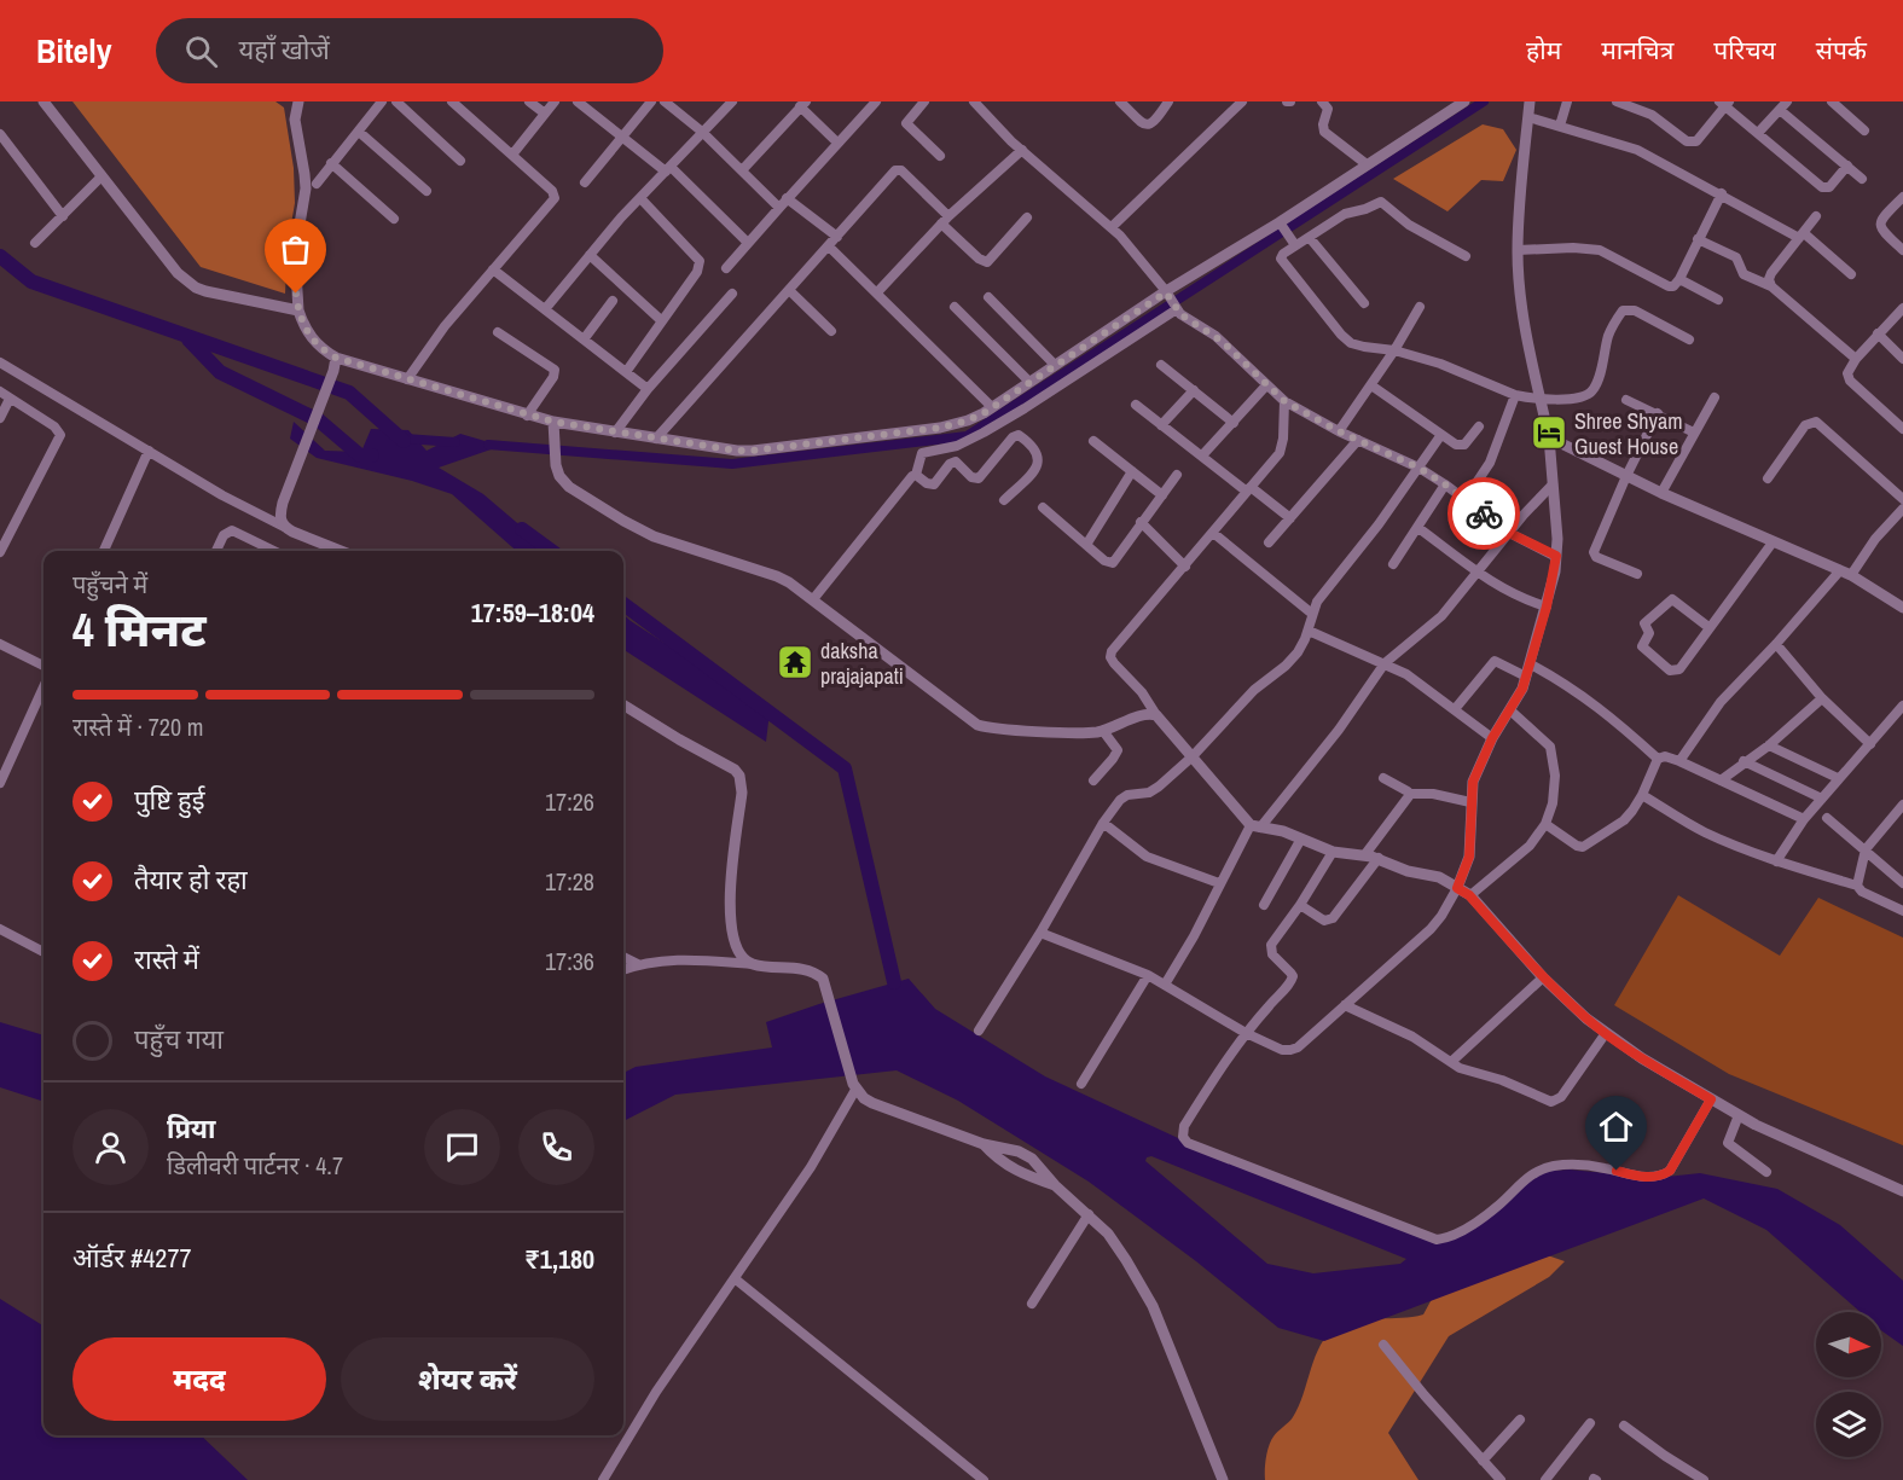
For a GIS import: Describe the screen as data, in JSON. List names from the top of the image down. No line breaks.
{"places":{"hotel":["Shree Shyam Guest House"],"temple":["daksha prajajapati"]},"north":"right","page":{"header":"Bitely","search":"यहाँ खोजें","nav":["होम","मानचित्र","परिचय","संपर्क"],"heading":["4 मिनट","पहुँचने में","17:59–18:04"],"panel":["प्रिया","डिलीवरी पार्टनर · 4.7","ऑर्डर #4277","₹1,180"],"bar":"रास्ते में · 720 m","list":[["पुष्टि हुई","17:26"],["तैयार हो रहा","17:28"],["रास्ते में","17:36"],"पहुँच गया"],"buttons":["मदद","शेयर करें"]}}
